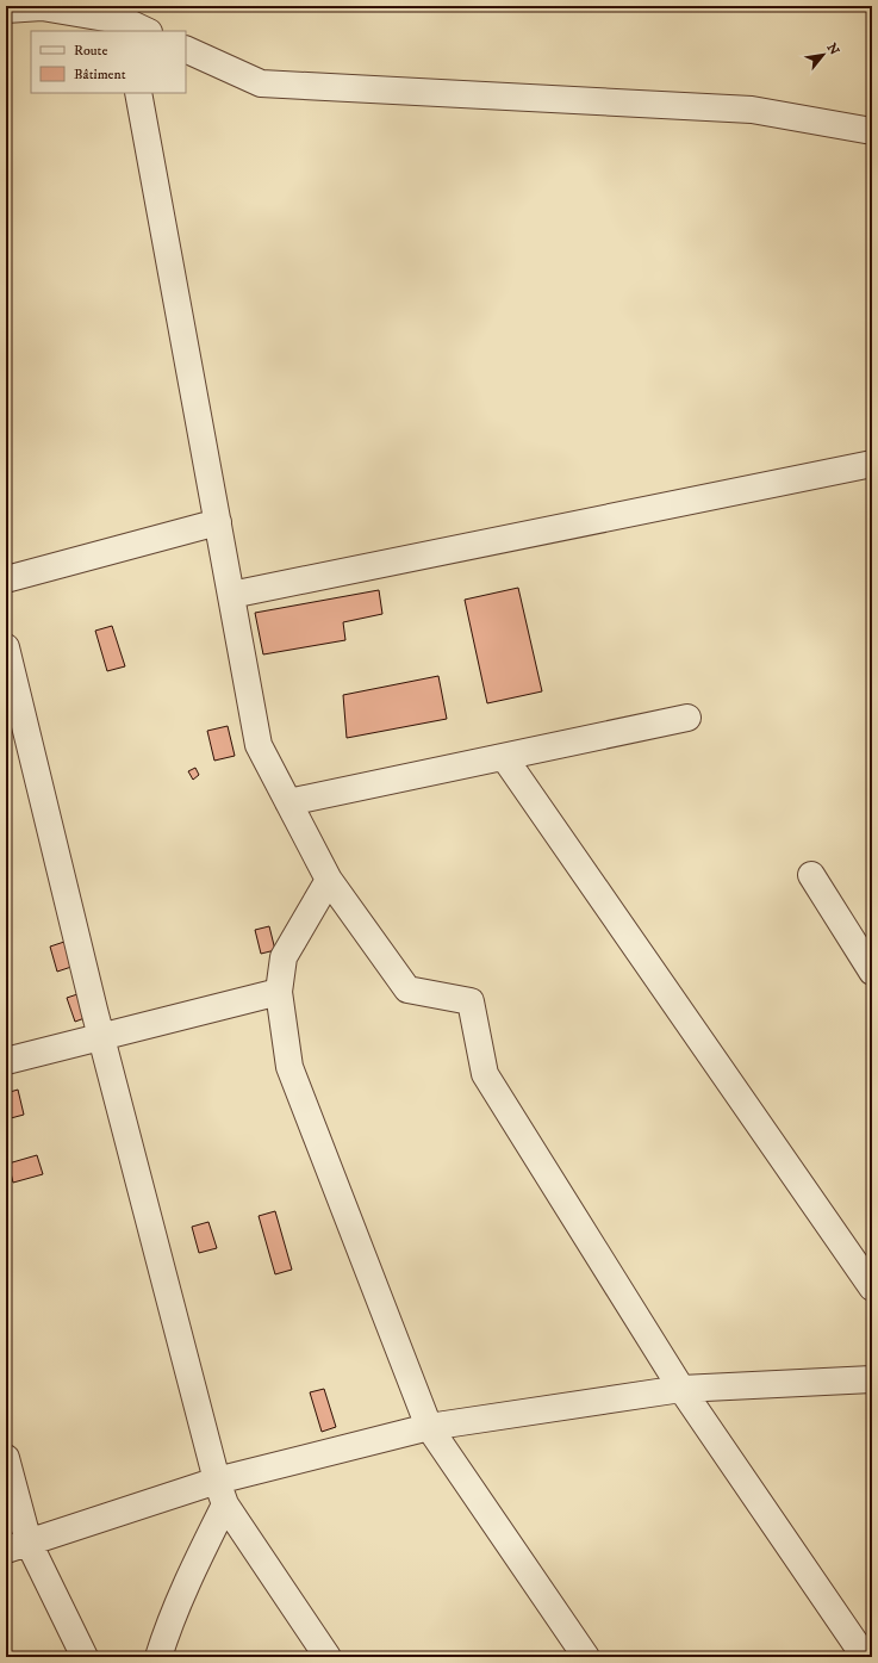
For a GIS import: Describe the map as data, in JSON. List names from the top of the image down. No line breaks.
{"legend":["Route","Bâtiment"],"north":"top right"}
